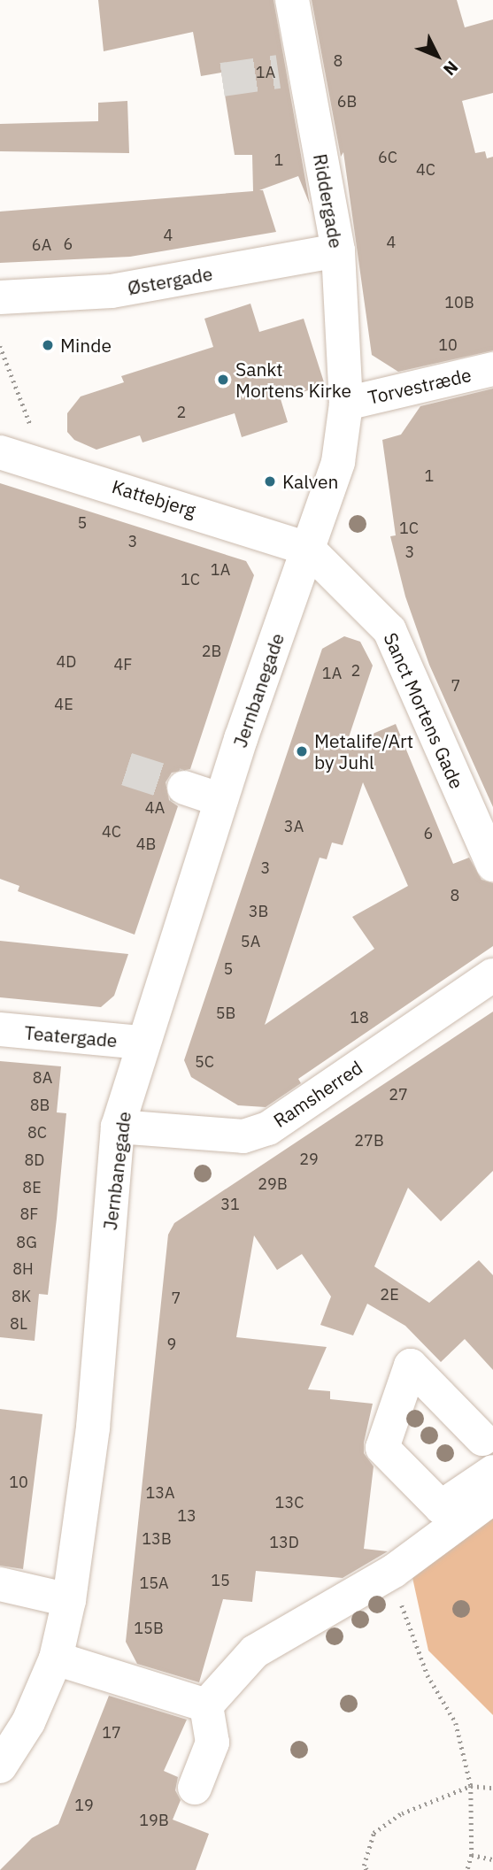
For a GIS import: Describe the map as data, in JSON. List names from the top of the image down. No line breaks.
{"streets":{"street":["Riddergade","Østergade","Torvestræde","Kattebjerg","Jernbanegade","Sanct Mortens Gade","Teatergade","Ramsherred"]},"crossings":[["Riddergade","Østergade"],["Riddergade","Torvestræde"],["Kattebjerg","Jernbanegade"],["Kattebjerg","Sanct Mortens Gade"],["Jernbanegade","Sanct Mortens Gade"],["Jernbanegade","Teatergade"],["Jernbanegade","Ramsherred"]],"places":["Minde","Sankt Mortens Kirke","Kalven","Metalife/Art by Juhl"],"house_numbers":["8","1A","6B","6C","1","4C","4","4","6","6A","10B","10","2","1","5","1C","3","3","1A","1C","2B","4D","4F","2","1A","7","4E","4A","3A","4C","6","4B","3","8","3B","5A","5","5B","18","5C","8A","27","8B","8C","27B","29","8D","29B","8E","31","8F","8G","8H","2E","8K","7","8L","9","10","13A","13C","13","13B","13D","15","15A","15B","17","19","19B"],"north":"bottom right"}
